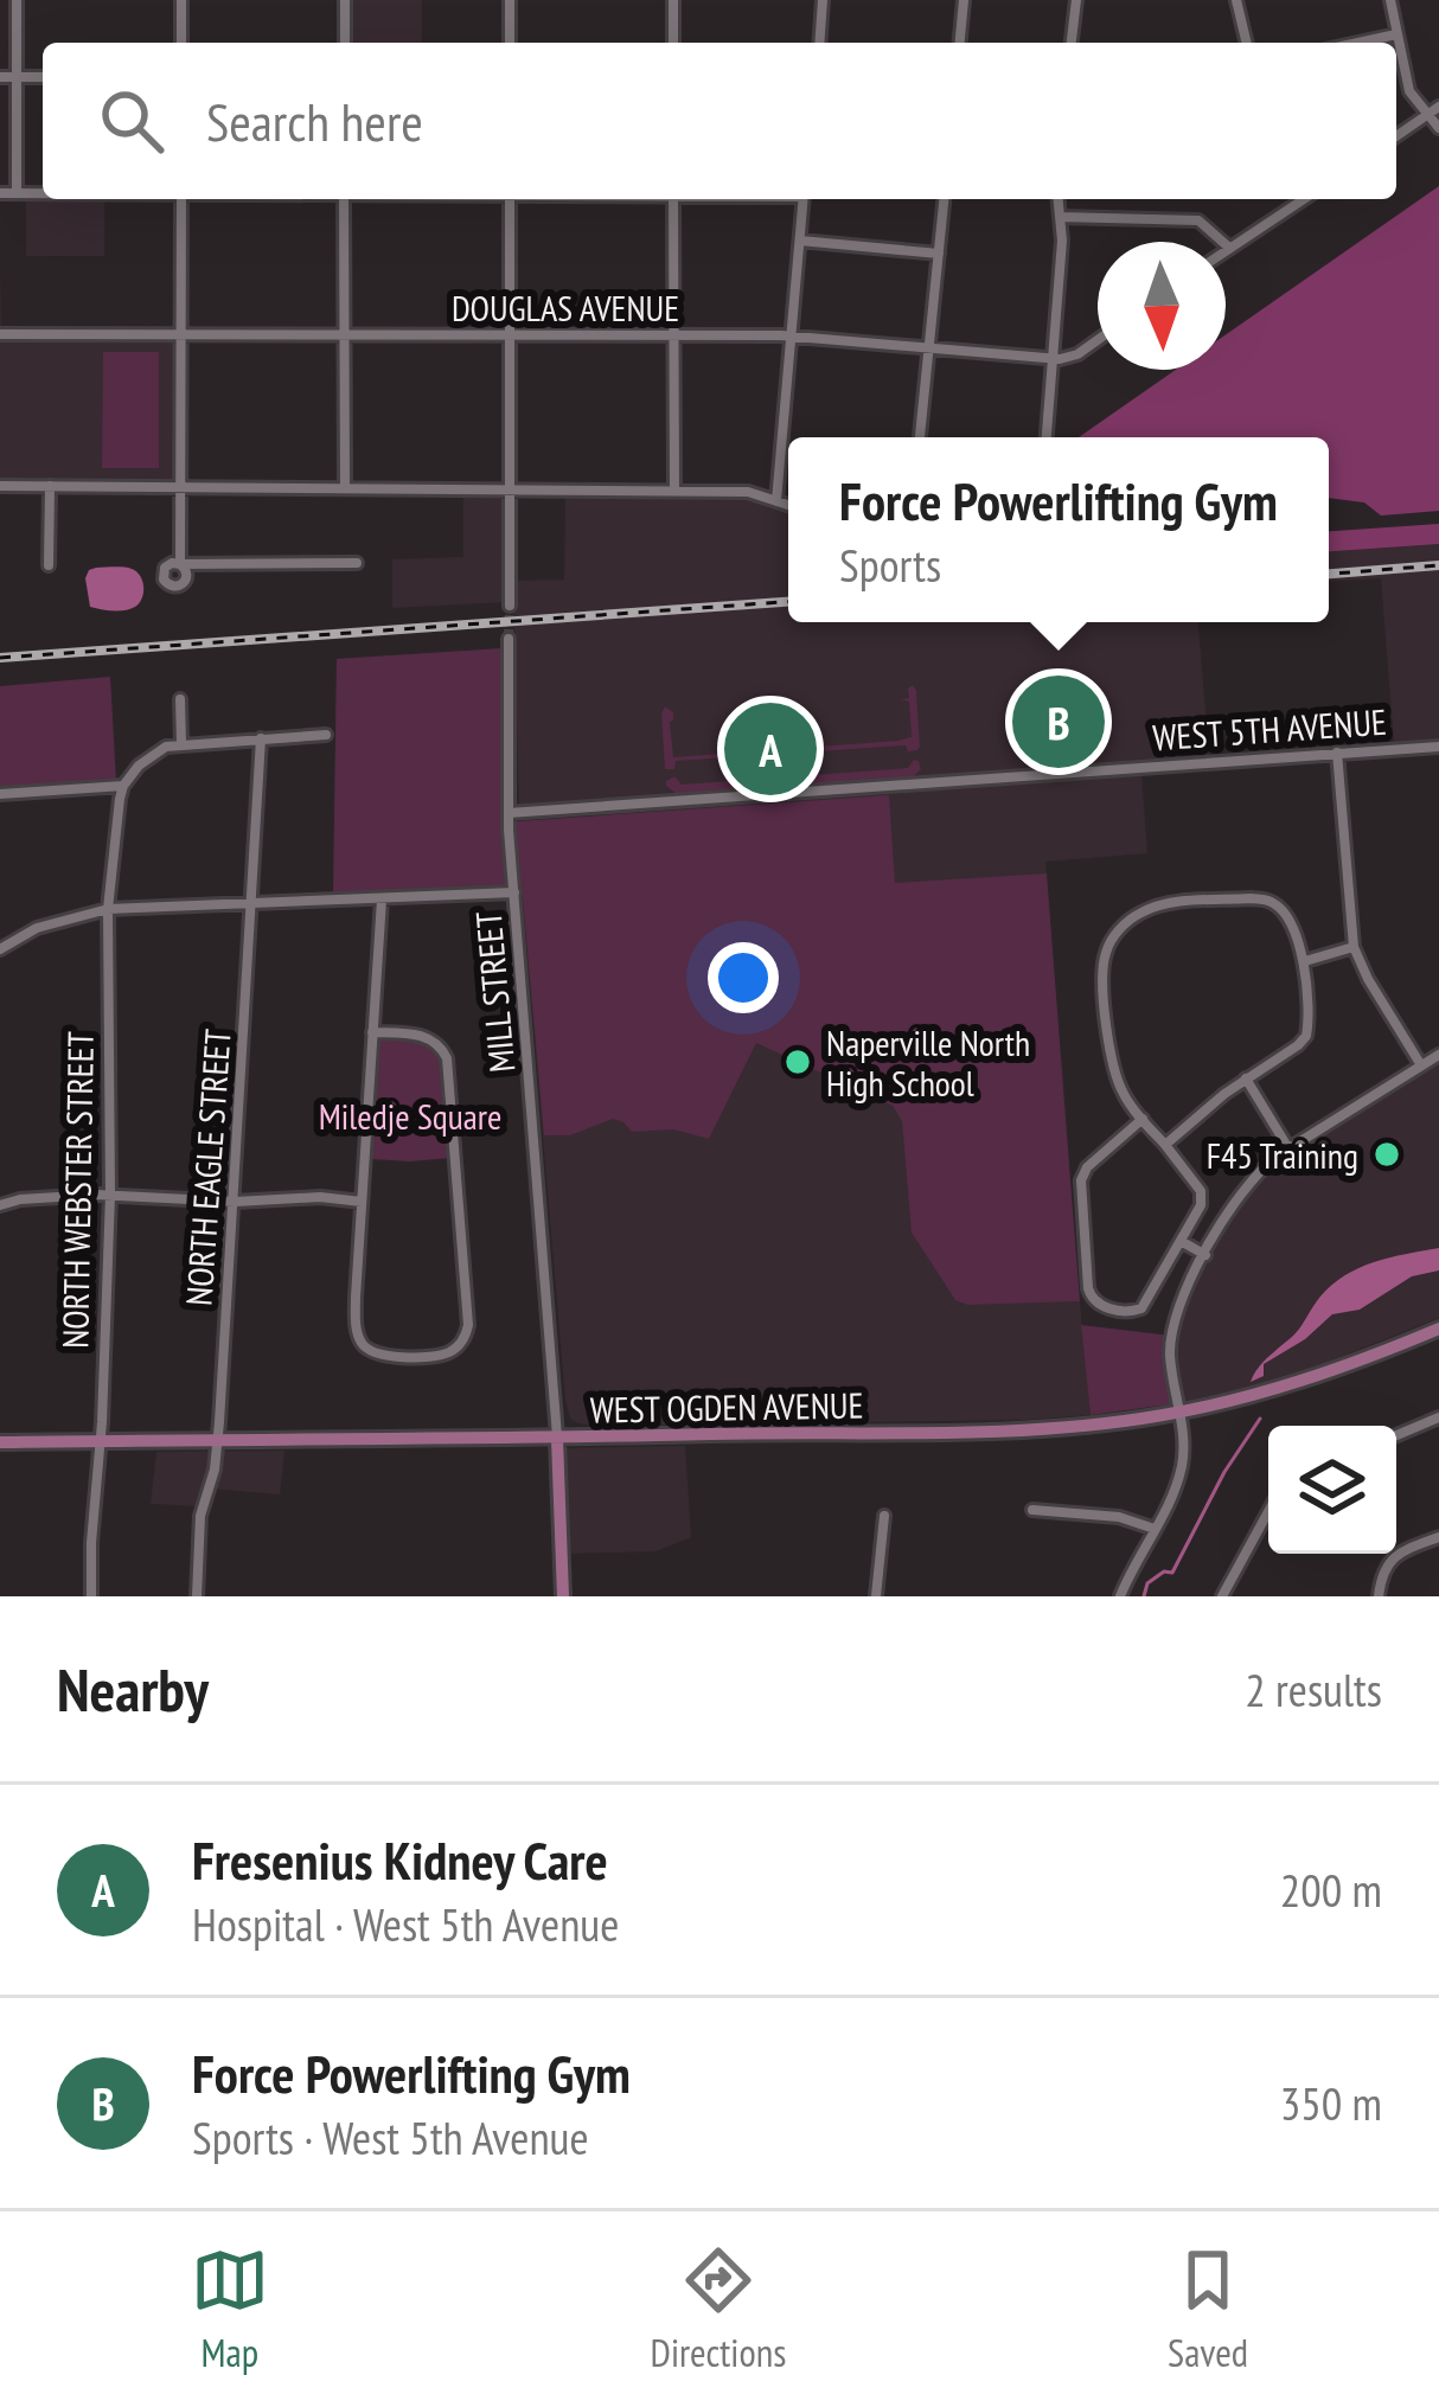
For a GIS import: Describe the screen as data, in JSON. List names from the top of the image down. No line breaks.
{"streets":{"main road":["MILL STREET","WEST OGDEN AVENUE"],"street":["DOUGLAS AVENUE","WEST 5TH AVENUE","NORTH EAGLE STREET","NORTH WEBSTER STREET"]},"crossings":[["WEST 5TH AVENUE","MILL STREET"],["MILL STREET","WEST OGDEN AVENUE"],["NORTH EAGLE STREET","WEST OGDEN AVENUE"],["NORTH WEBSTER STREET","WEST OGDEN AVENUE"]],"parks":["Miledje Square"],"places":["Naperville North High School","F45 Training"],"north":"bottom","page":{"search":"Search here","popup":["Force Powerlifting Gym","Sports"],"pins":["B","A"],"heading":["Nearby","2 results"],"list":[{"mark":"A","name":"Fresenius Kidney Care","note":"Hospital · West 5th Avenue","value":"200 m"},{"mark":"B","name":"Force Powerlifting Gym","note":"Sports · West 5th Avenue","value":"350 m"}],"nav":["Map","Directions","Saved"]}}
